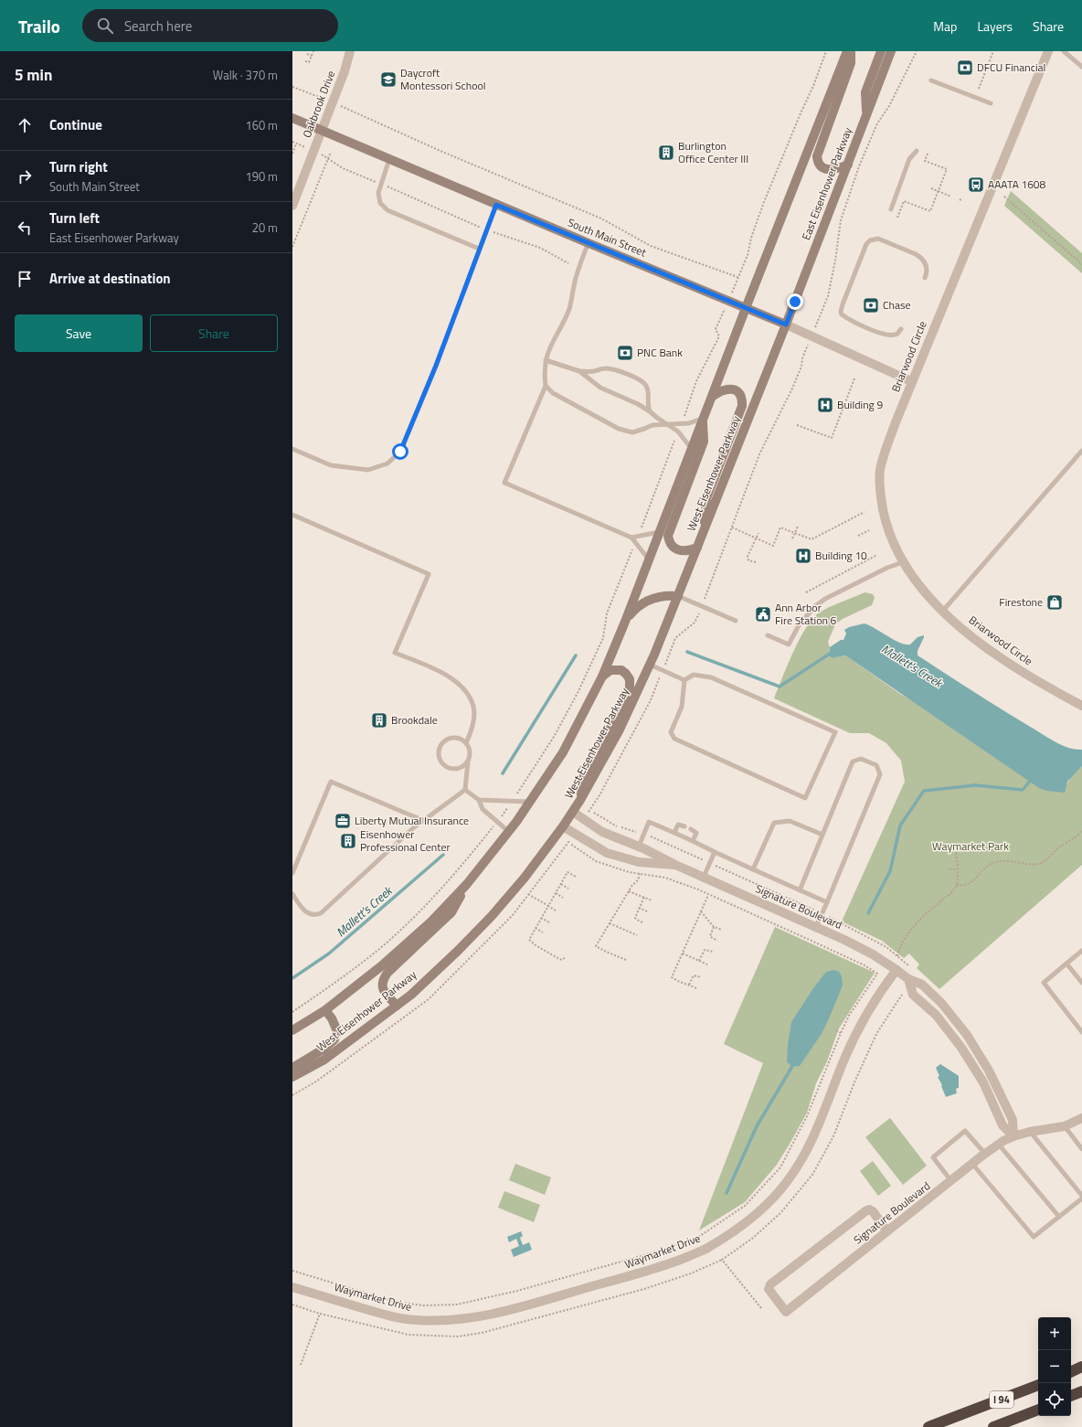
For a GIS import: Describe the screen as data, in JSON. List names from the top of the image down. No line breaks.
{"streets":{"highway":["I 94"],"main road":["East Eisenhower Parkway","South Main Street","West Eisenhower Parkway"],"street":["Oakbrook Drive","Briarwood Circle","Signature Boulevard","Waymarket Drive"]},"crossings":[["Oakbrook Drive","South Main Street"],["East Eisenhower Parkway","South Main Street"],["East Eisenhower Parkway","West Eisenhower Parkway"],["South Main Street","Briarwood Circle"],["South Main Street","West Eisenhower Parkway"],["West Eisenhower Parkway","Signature Boulevard"],["Signature Boulevard","Waymarket Drive"]],"water":["Mallett's Creek"],"parks":["Waymarket Park"],"places":{"bank":["DFCU Financial","Chase","PNC Bank"],"school or university":["Daycroft Montessori School"],"building":["Burlington Office Center III","Brookdale","Eisenhower Professional Center"],"bus stop":["AAATA 1608"],"hospital":["Building 9","Building 10"],"shop":["Firestone"],"public building":["Ann Arbor Fire Station 6"],"office":["Liberty Mutual Insurance"]},"page":{"header":"Trailo","search":"Search here","nav":["Map","Layers","Share"],"heading":["5 min","Walk · 370 m"],"list":[["Continue","160 m"],["Turn right","South Main Street","190 m"],["Turn left","East Eisenhower Parkway","20 m"],"Arrive at destination"],"buttons":["Save","Share"],"map_buttons":["+","−"]}}
